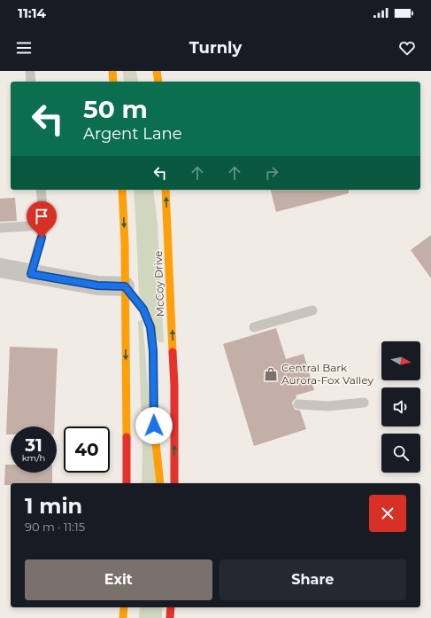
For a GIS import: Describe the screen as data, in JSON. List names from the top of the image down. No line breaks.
{"streets":{"street":["McCoy Drive"]},"places":{"shop":["Central Bark Aurora-Fox Valley"]},"north":"right","page":{"status":"11:14","header":"Turnly","turn":["50 m","Argent Lane"],"speed":"31 km/h","limit":"40","heading":["1 min","90 m · 11:15"],"buttons":["Exit","Share"]}}
